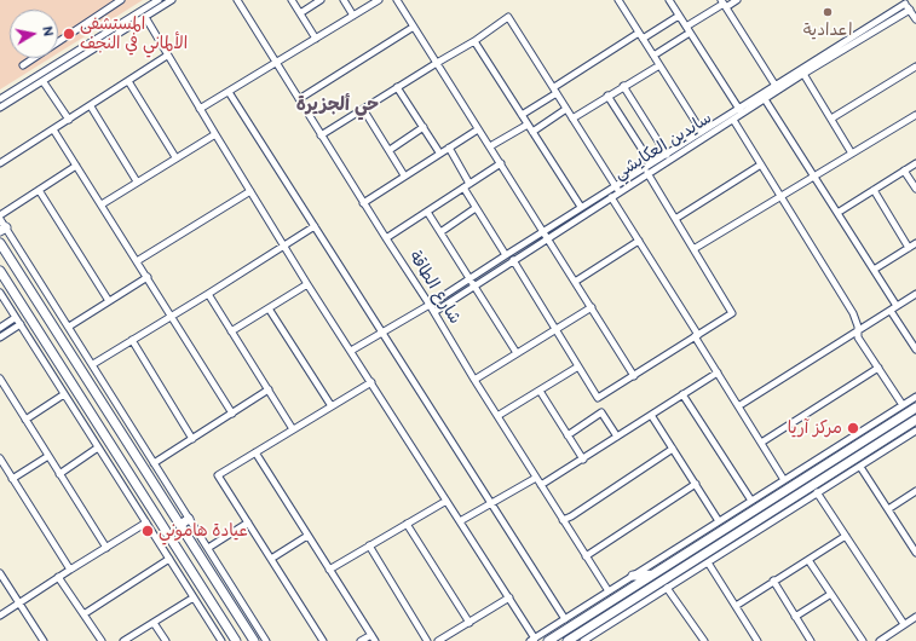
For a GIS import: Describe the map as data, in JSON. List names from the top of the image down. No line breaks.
{"streets":{"street":["سايدين العكايشي","شارع الطاقة"]},"crossings":[["سايدين العكايشي","شارع الطاقة"]],"districts":["حي ألجزيرة"],"places":["اعدادية","المستشفى الألماني في النجف","مركز آريا","عيادة هاموني"],"north":"right"}
